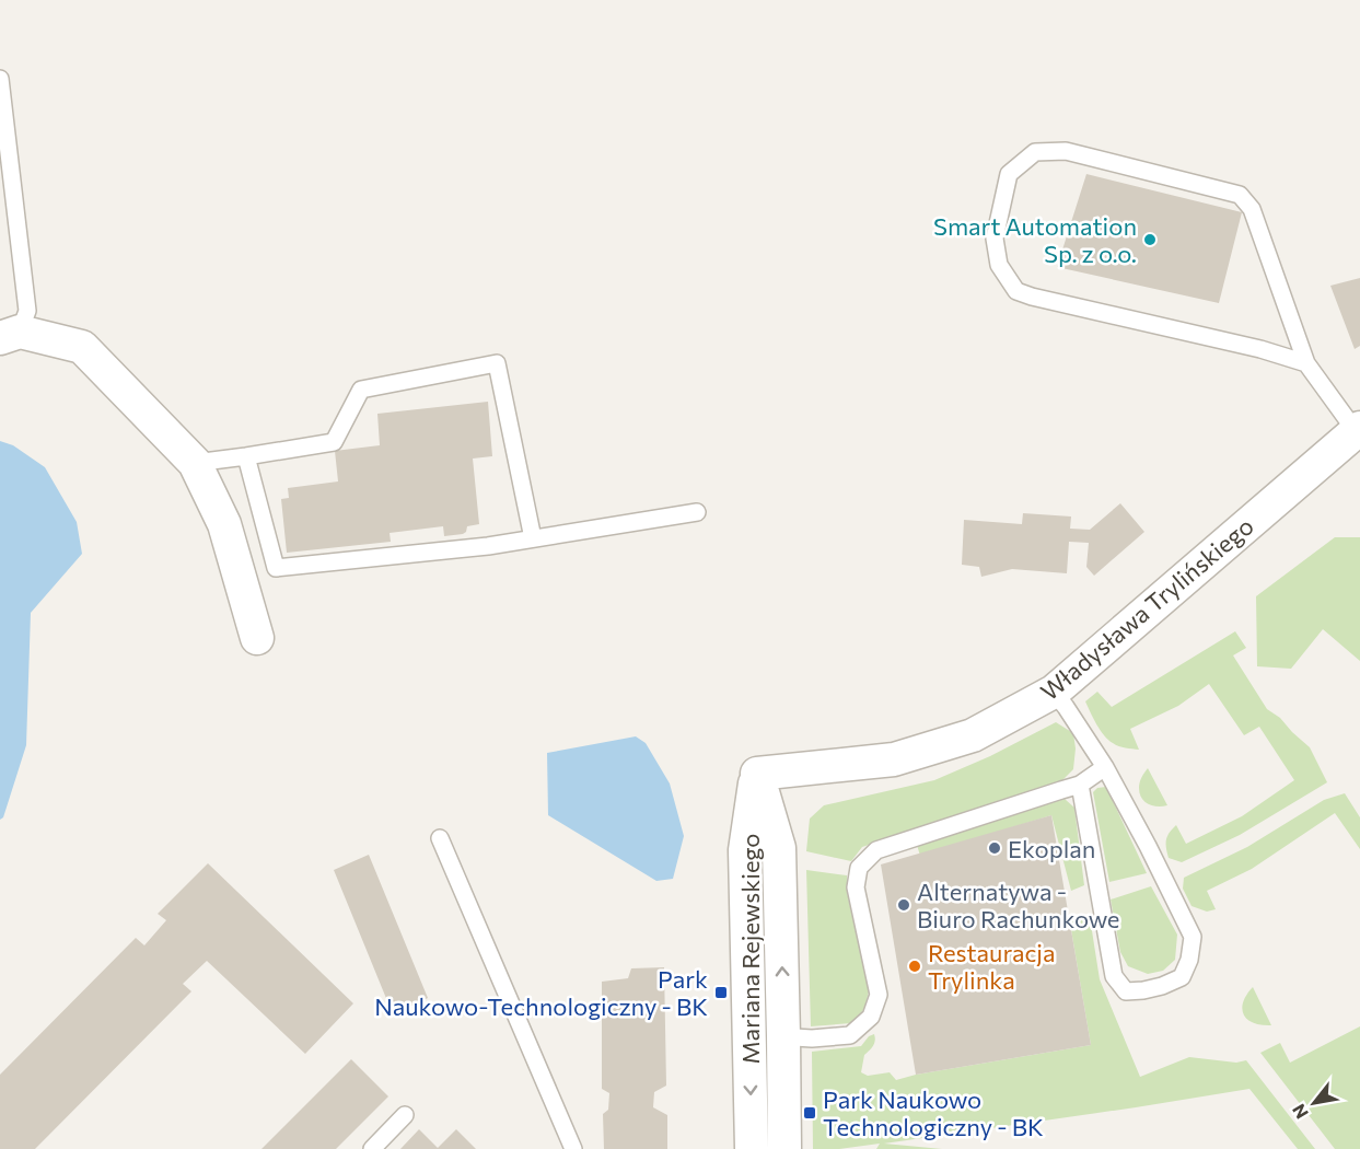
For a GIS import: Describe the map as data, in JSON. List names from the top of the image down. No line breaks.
{"streets":{"street":["Władysława Trylińskiego","Mariana Rejewskiego"]},"crossings":[["Władysława Trylińskiego","Mariana Rejewskiego"]],"places":{"other":["Smart Automation Sp. z o.o.","Ekoplan","Alternatywa - Biuro Rachunkowe","Restauracja Trylinka"],"transit":["Park Naukowo-Technologiczny - BK","Park Naukowo Technologiczny - BK"]},"north":"bottom left"}
